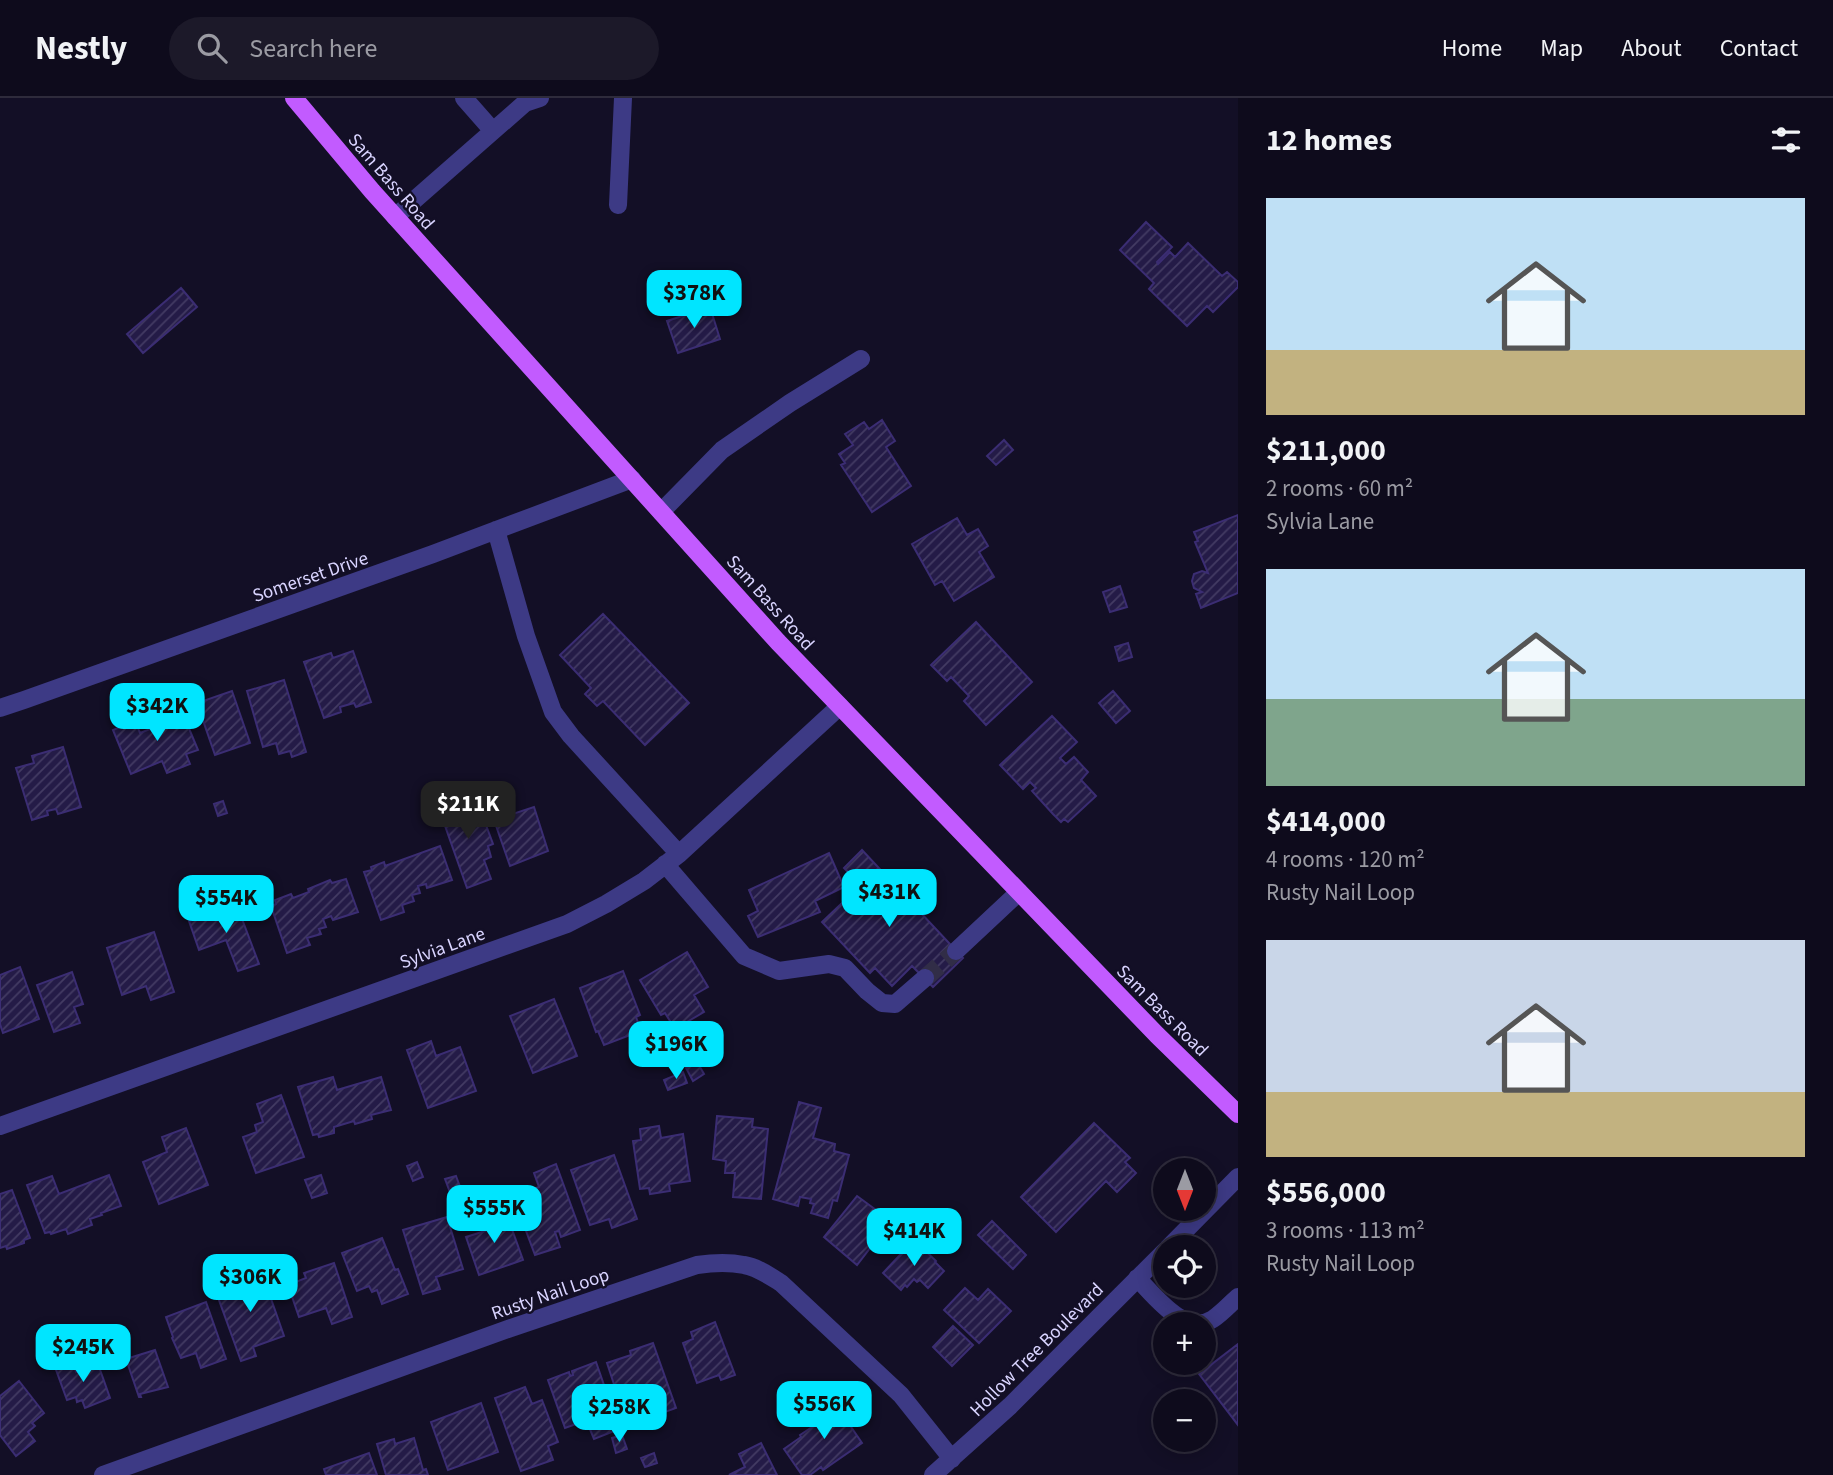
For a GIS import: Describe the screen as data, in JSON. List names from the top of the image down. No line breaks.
{"streets":{"main road":["Sam Bass Road"],"street":["Somerset Drive","Sylvia Lane","Rusty Nail Loop","Hollow Tree Boulevard"]},"crossings":[["Sam Bass Road","Somerset Drive"],["Sam Bass Road","Sylvia Lane"],["Rusty Nail Loop","Hollow Tree Boulevard"]],"north":"bottom","page":{"header":"Nestly","search":"Search here","nav":["Home","Map","About","Contact"],"heading":"12 homes","list":[{"name":"$211,000","note":"2 rooms · 60 m² · Sylvia Lane"},{"name":"$414,000","note":"4 rooms · 120 m² · Rusty Nail Loop"},{"name":"$556,000","note":"3 rooms · 113 m² · Rusty Nail Loop"}],"price":["$378K","$342K","$211K","$431K","$554K","$196K","$555K","$414K","$306K","$245K","$556K","$258K"],"map_buttons":["+","−"]}}
